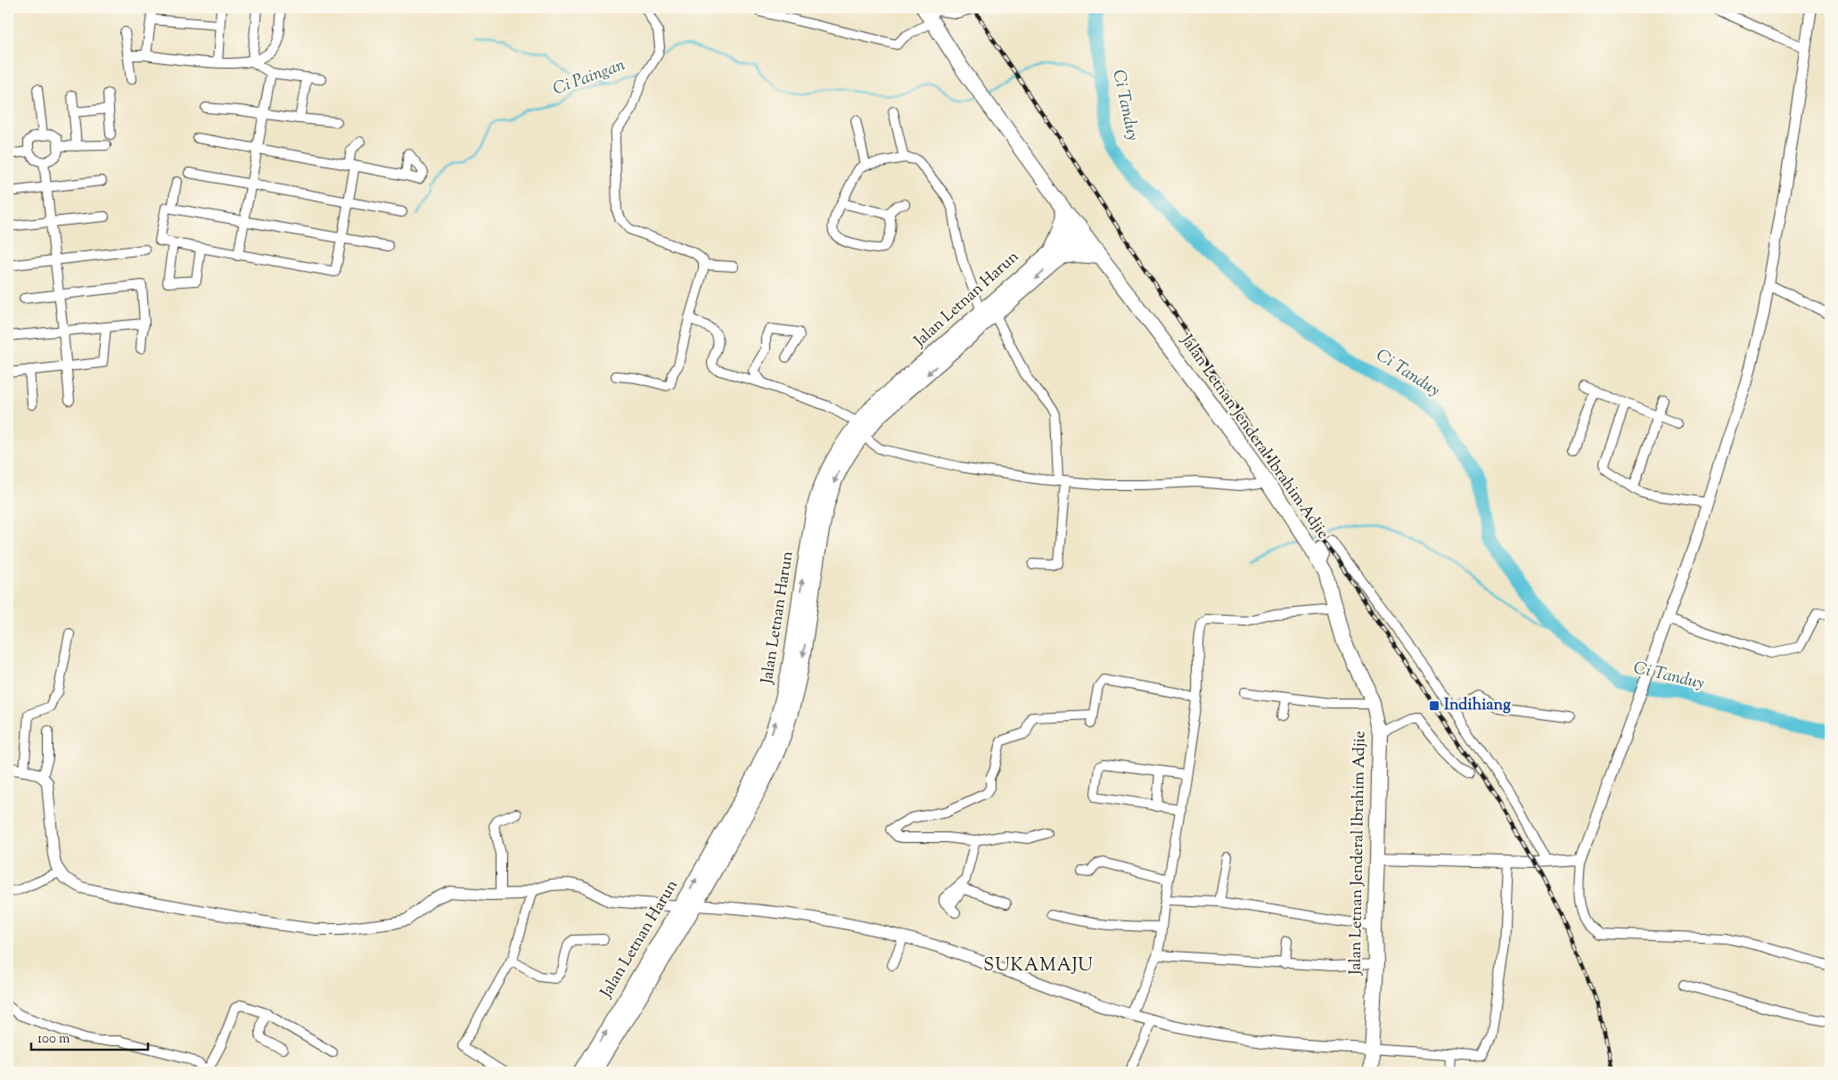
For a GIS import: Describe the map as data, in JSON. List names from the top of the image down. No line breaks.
{"streets":{"main road":["Jalan Letnan Harun","Jalan Letnan Jenderal Ibrahim Adjie"]},"crossings":[["Jalan Letnan Harun","Jalan Letnan Jenderal Ibrahim Adjie"]],"districts":["SUKAMAJU"],"water":["Ci Paingan","Ci Tanduy"],"places":{"transit":["Indihiang"]},"scale_bar":"100 m"}
